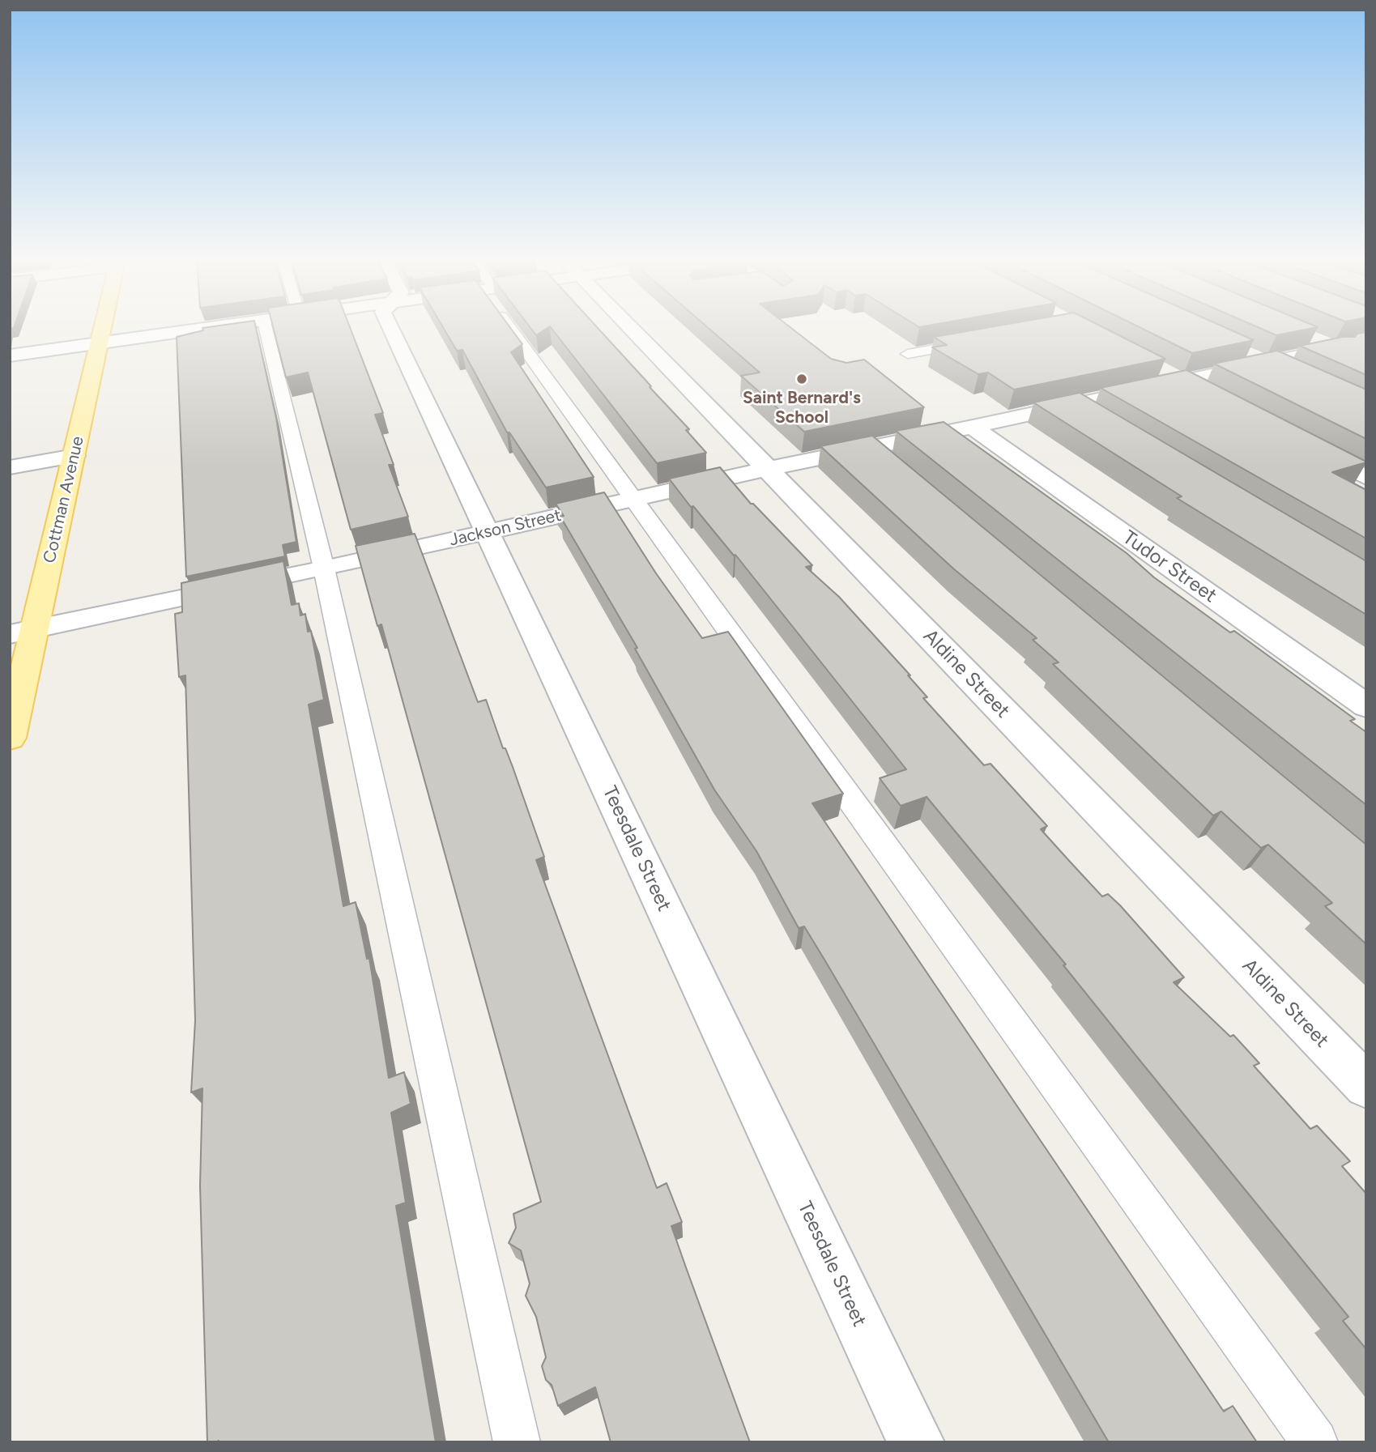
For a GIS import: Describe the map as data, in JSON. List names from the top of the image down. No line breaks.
{"streets":{"main road":["Cottman Avenue"],"street":["Jackson Street","Tudor Street","Aldine Street","Teesdale Street"]},"crossings":[["Cottman Avenue","Jackson Street"],["Jackson Street","Tudor Street"],["Jackson Street","Aldine Street"],["Jackson Street","Teesdale Street"]],"places":["Saint Bernard's School"]}
